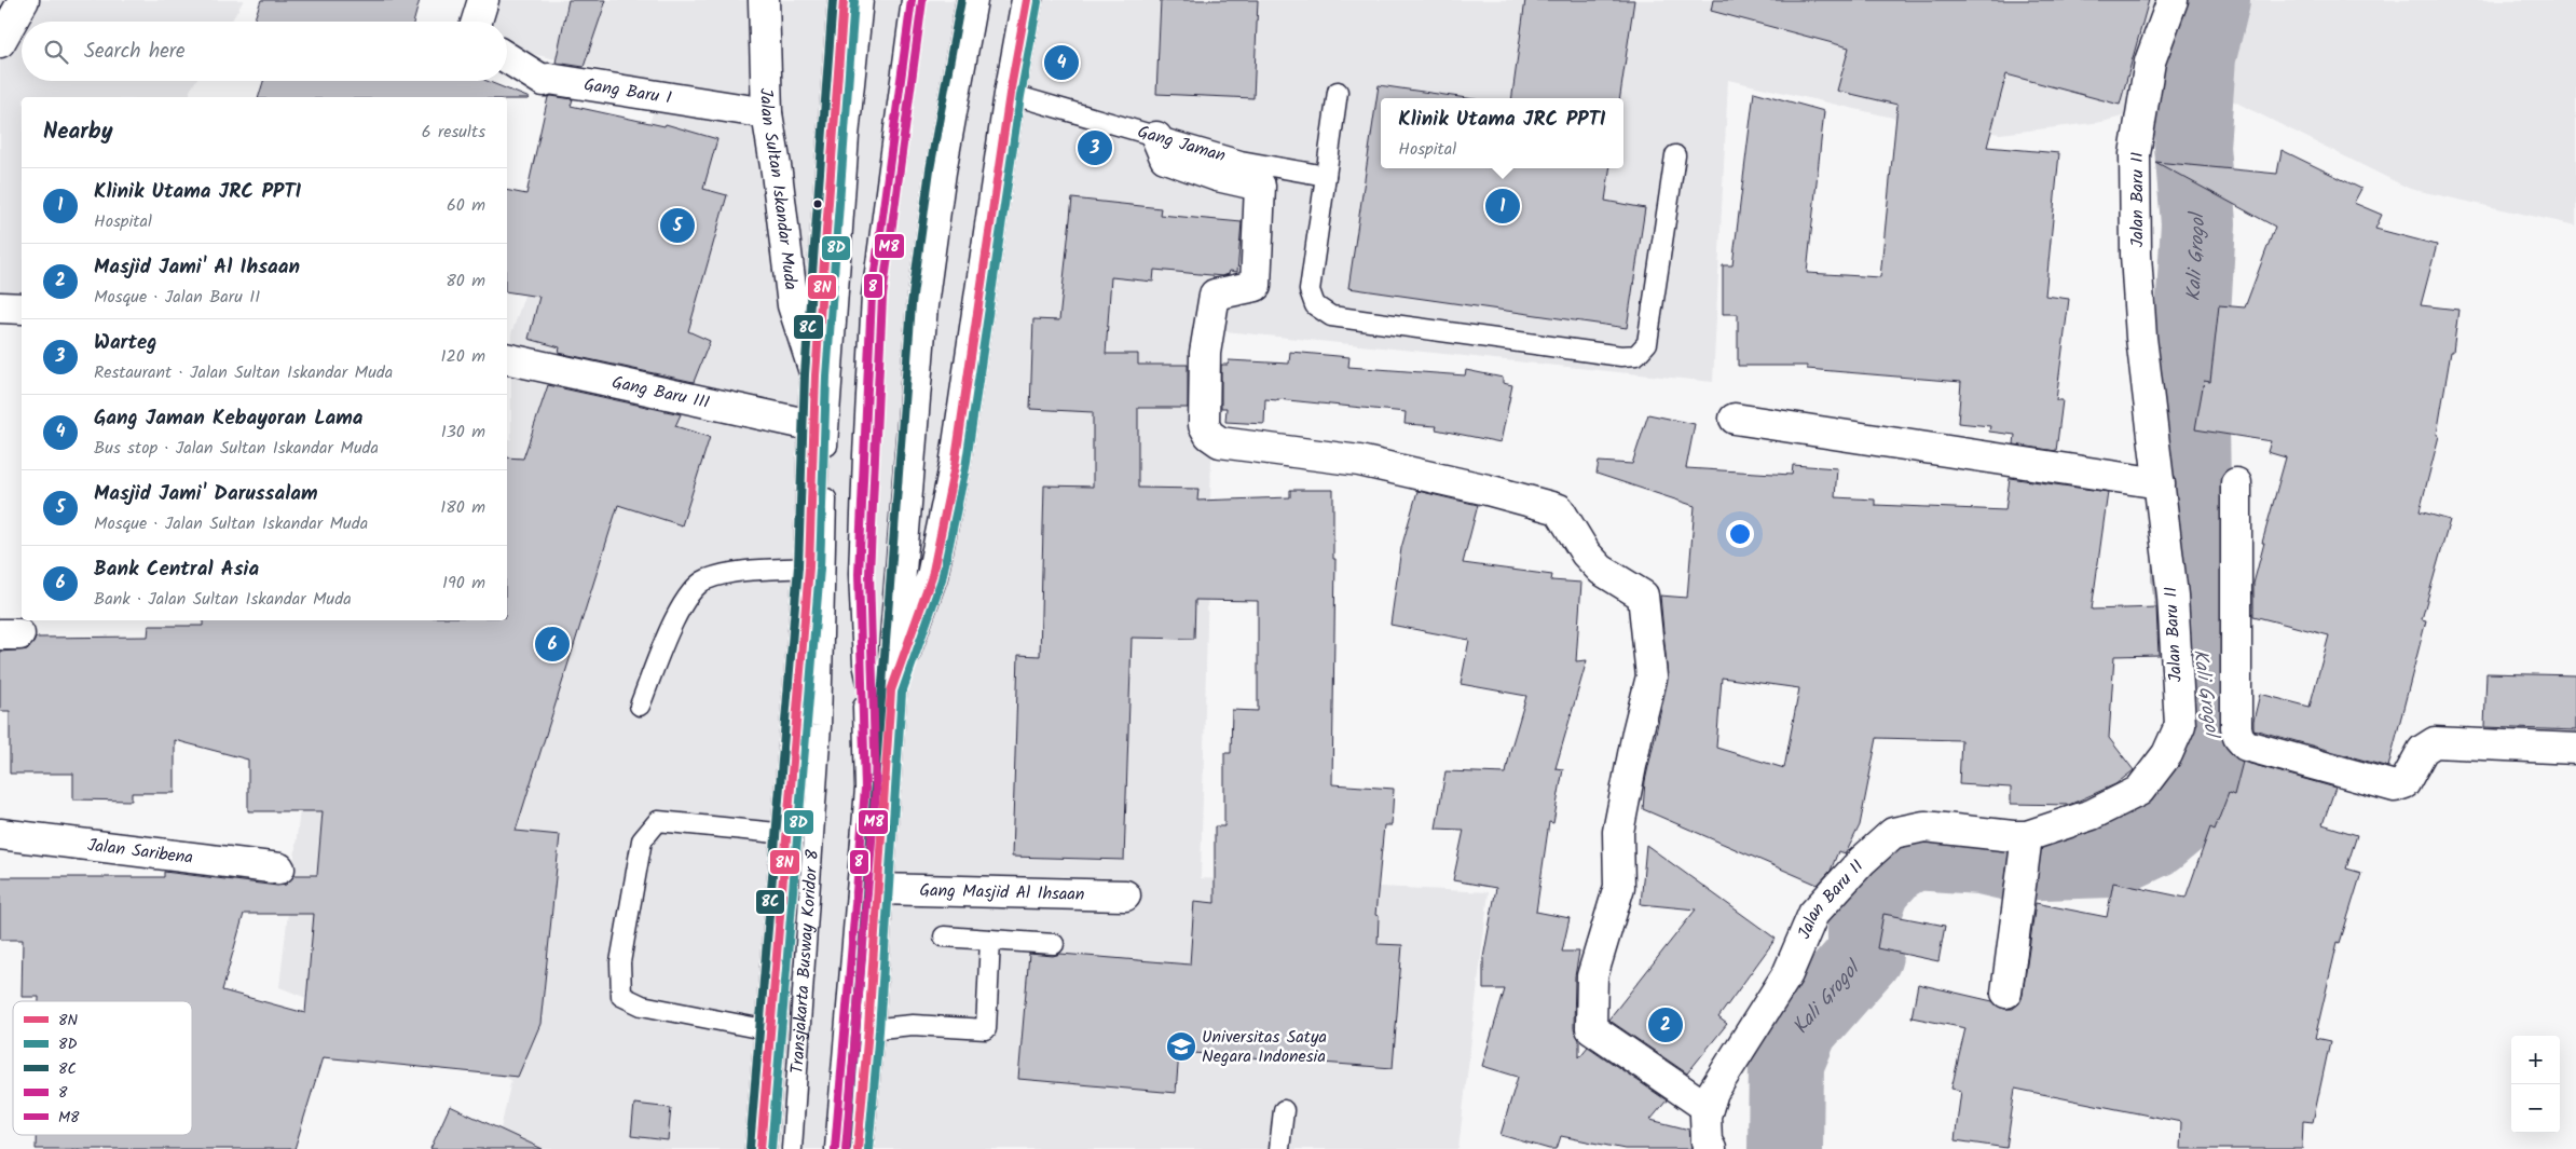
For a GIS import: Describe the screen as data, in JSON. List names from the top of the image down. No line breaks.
{"streets":{"main road":["Gang Baru I","Jalan Sultan Iskandar Muda","Jalan Baru II","Gang Baru III","Jalan Saribena","Gang Masjid Al Ihsaan"],"lane":["Gang Jaman","Transjakarta Busway Koridor 8"]},"crossings":[["Gang Baru I","Jalan Sultan Iskandar Muda"],["Jalan Sultan Iskandar Muda","Gang Baru III"]],"water":["Kali Grogol"],"places":{"school or university":["Universitas Satya Negara Indonesia"]},"lines":["transit line 8N","transit line 8C","transit line 8","transit line 8D","transit line M8"],"legend":["8N","8D","8C","8","M8"],"page":{"search":"Search here","pins":["4","3","1","5","6","2"],"heading":["Nearby","6 results"],"popup":["Klinik Utama JRC PPTI","Hospital"],"list":[{"mark":"1","name":"Klinik Utama JRC PPTI","note":"Hospital","value":"60 m"},{"mark":"2","name":"Masjid Jami' Al Ihsaan","note":"Mosque · Jalan Baru II","value":"80 m"},{"mark":"3","name":"Warteg","note":"Restaurant · Jalan Sultan Iskandar Muda","value":"120 m"},{"mark":"4","name":"Gang Jaman Kebayoran Lama","note":"Bus stop · Jalan Sultan Iskandar Muda","value":"130 m"},{"mark":"5","name":"Masjid Jami' Darussalam","note":"Mosque · Jalan Sultan Iskandar Muda","value":"180 m"},{"mark":"6","name":"Bank Central Asia","note":"Bank · Jalan Sultan Iskandar Muda","value":"190 m"}],"map_buttons":["+","−"]}}
